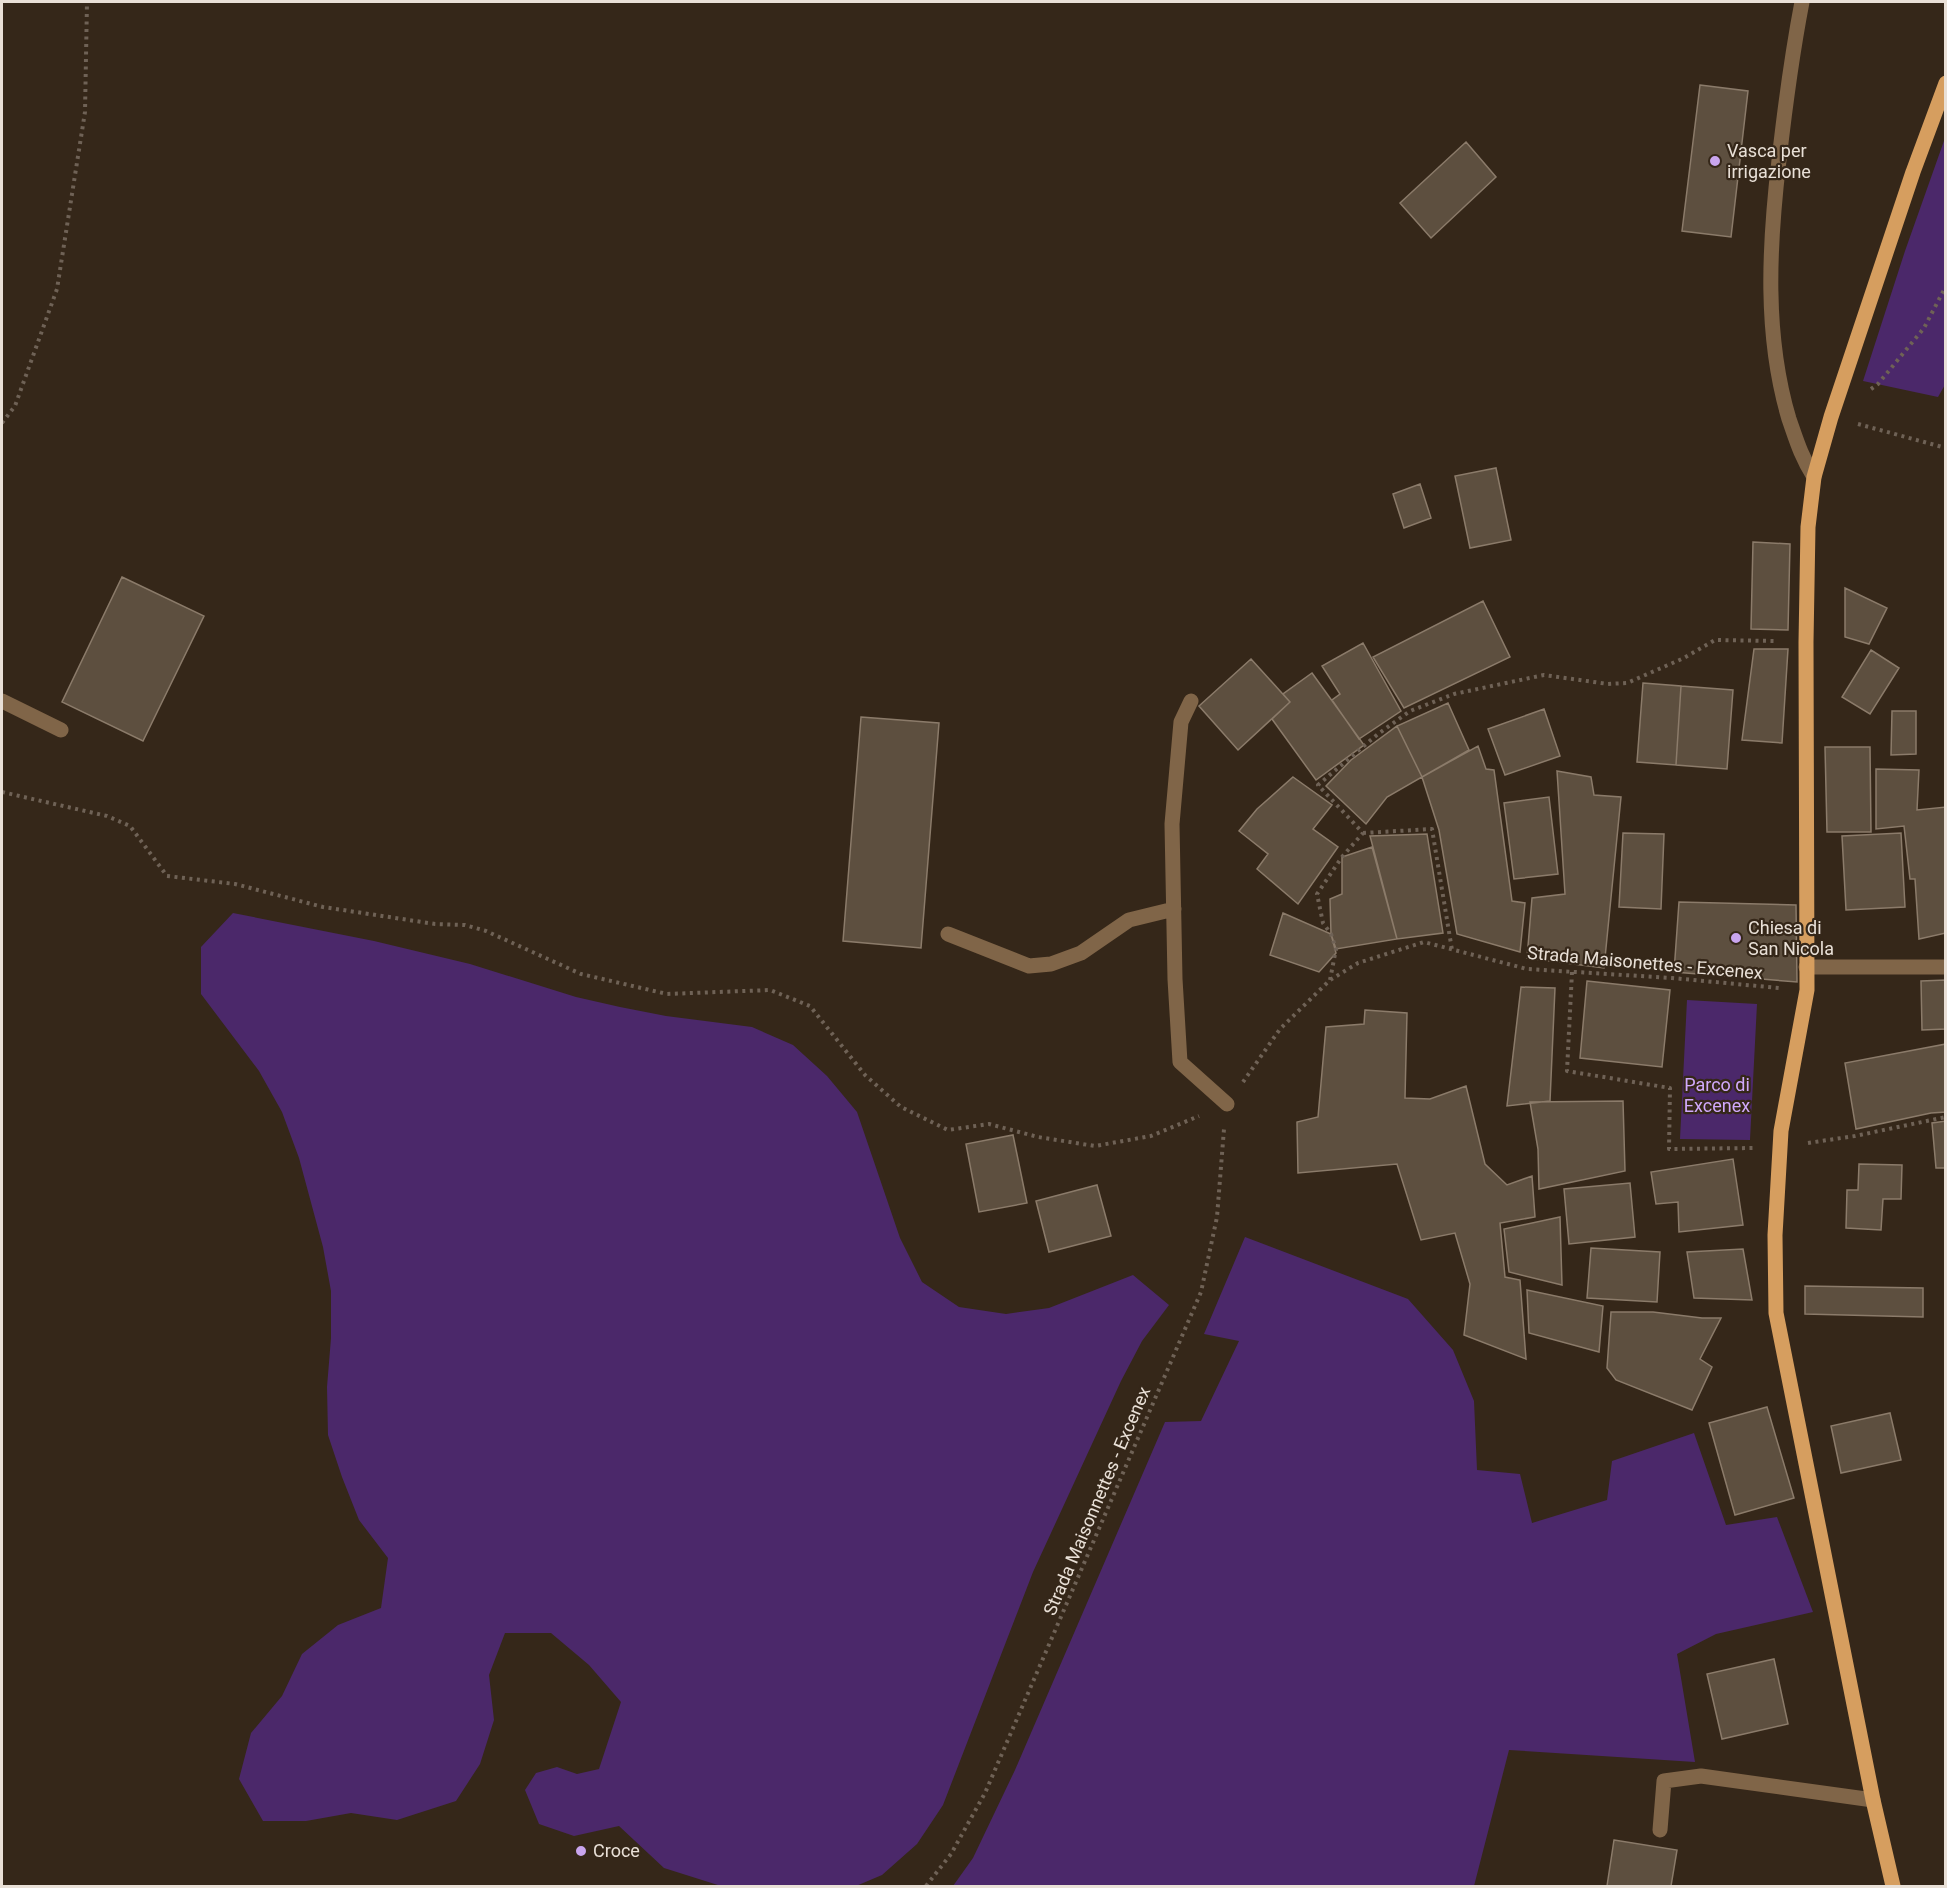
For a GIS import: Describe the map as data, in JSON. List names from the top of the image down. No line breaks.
{"streets":{"path":["Strada Maisonettes - Excenex","Strada Maisonnettes - Excenex"]},"crossings":[["Strada Maisonettes - Excenex","Strada Maisonnettes - Excenex"]],"parks":["Parco di Excenex"],"places":["Vasca per irrigazione","Chiesa di San Nicola","Croce"]}
